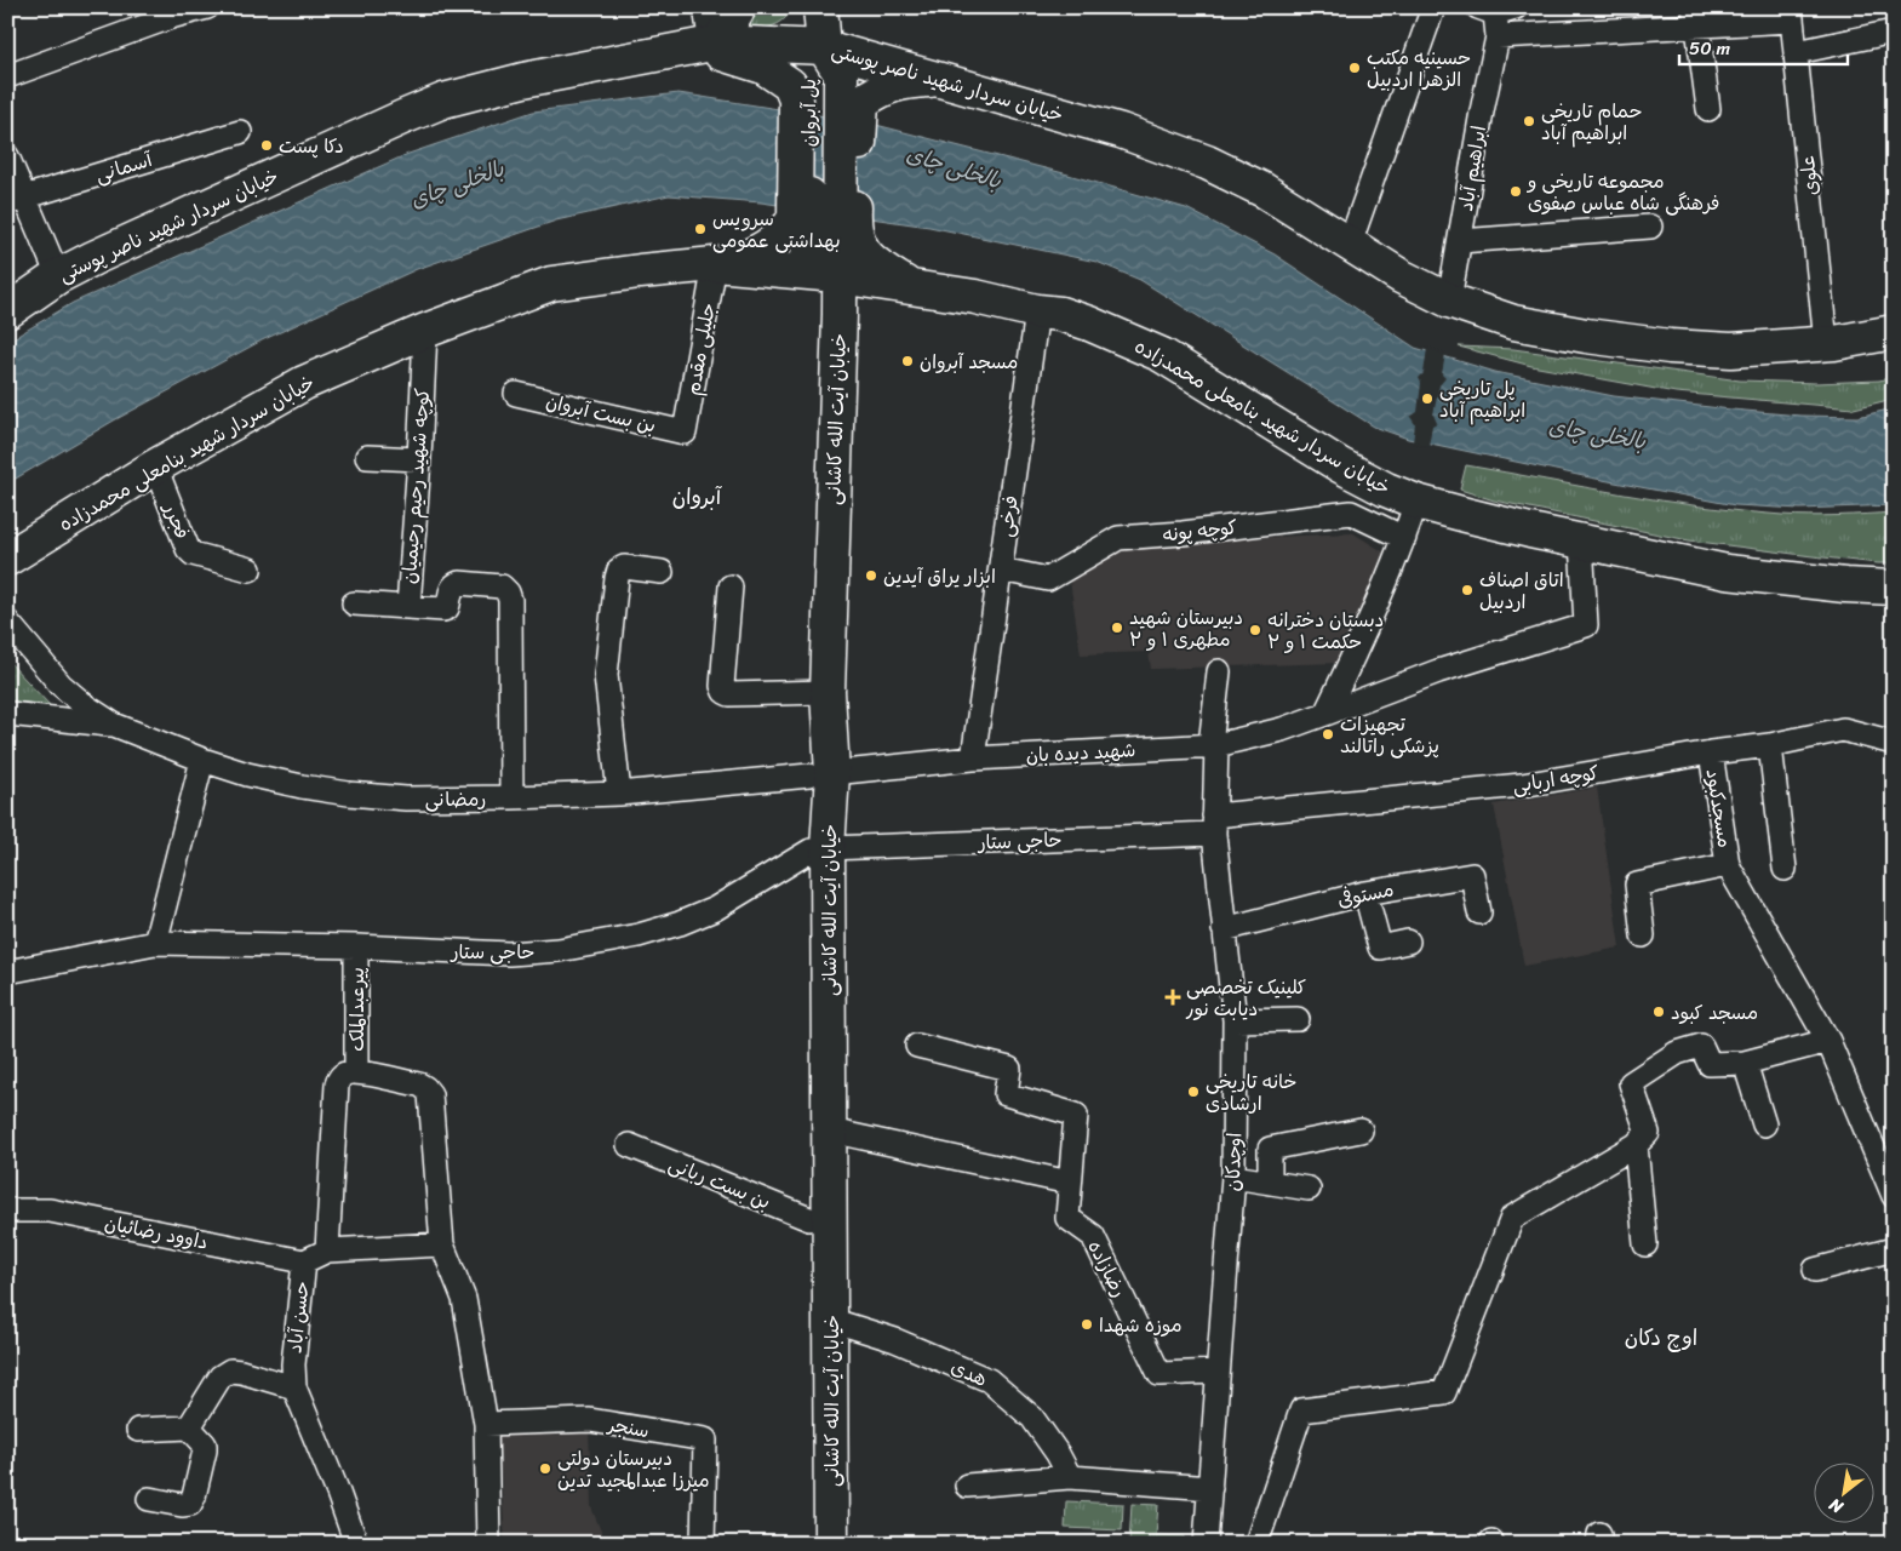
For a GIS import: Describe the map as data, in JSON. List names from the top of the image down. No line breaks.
{"streets":{"main road":["خیابان سردار شهید ناصر پوستی","پل آبروان","خیابان سردار شهید بنامعلی محمدزاده","خیابان آیت الله کاشانی"],"street":["آسمانی","ابراهیم آباد","علوی","جلیلی مقدم","بن بست آبروان","کوچه شهید رحیم رحیمیان","فرخی","فجرر","کوچه پونه","شهید دیده بان","کوچه اربابی","رمضانی","مسجدکبود","حاجی ستار","مستوفی","پیرعبدالملک","اوچدکان","بن بست ربانی","داوود رضائیان","رضازاده","حسن آباد","هدی","سنجر"]},"crossings":[["خیابان سردار شهید ناصر پوستی","پل آبروان"],["خیابان سردار شهید ناصر پوستی","ابراهیم آباد"],["خیابان سردار شهید ناصر پوستی","علوی"],["پل آبروان","خیابان سردار شهید بنامعلی محمدزاده"],["پل آبروان","خیابان آیت الله کاشانی"],["جلیلی مقدم","بن بست آبروان"],["جلیلی مقدم","خیابان سردار شهید بنامعلی محمدزاده"],["خیابان سردار شهید بنامعلی محمدزاده","خیابان آیت الله کاشانی"],["خیابان سردار شهید بنامعلی محمدزاده","کوچه شهید رحیم رحیمیان"],["خیابان سردار شهید بنامعلی محمدزاده","فرخی"],["خیابان سردار شهید بنامعلی محمدزاده","فجرر"],["خیابان سردار شهید بنامعلی محمدزاده","شهید دیده بان"],["خیابان آیت الله کاشانی","شهید دیده بان"],["خیابان آیت الله کاشانی","رمضانی"],["خیابان آیت الله کاشانی","حاجی ستار"],["خیابان آیت الله کاشانی","هدی"],["کوچه شهید رحیم رحیمیان","رمضانی"],["فرخی","کوچه پونه"],["فرخی","شهید دیده بان"],["شهید دیده بان","رمضانی"],["شهید دیده بان","اوچدکان"],["کوچه اربابی","مسجدکبود"],["کوچه اربابی","حاجی ستار"],["کوچه اربابی","اوچدکان"],["حاجی ستار","پیرعبدالملک"],["حاجی ستار","اوچدکان"],["مستوفی","اوچدکان"],["اوچدکان","رضازاده"],["داوود رضائیان","حسن آباد"]],"districts":["آبروان","اوچ دکان"],"water":["بالخلی چای"],"places":{"other":["حسینیه مکتب الزهرا اردبیل","حمام تاریخی ابراهیم آباد","دکا پست","مجموعه تاریخی و فرهنگی شاه عباس صفوی","سرویس بهداشتی عمومی","مسجد آبروان","پل تاریخی ابراهیم آباد","ابزار یراق آیدین","اتاق اصناف اردبیل","دبیرستان شهید مطهری ۱ و ۲","دبستان دخترانه حکمت ۱ و ۲","تجهیزات پزشکی راتالند","مسجد کبود","خانه تاریخی ارشادی","موزه شهدا","دبیرستان دولتی میرزا عبدالمجید تدین"],"health":["کلینیک تخصصی دیابت نور"]},"scale_bar":"50 m","north":"bottom left"}
